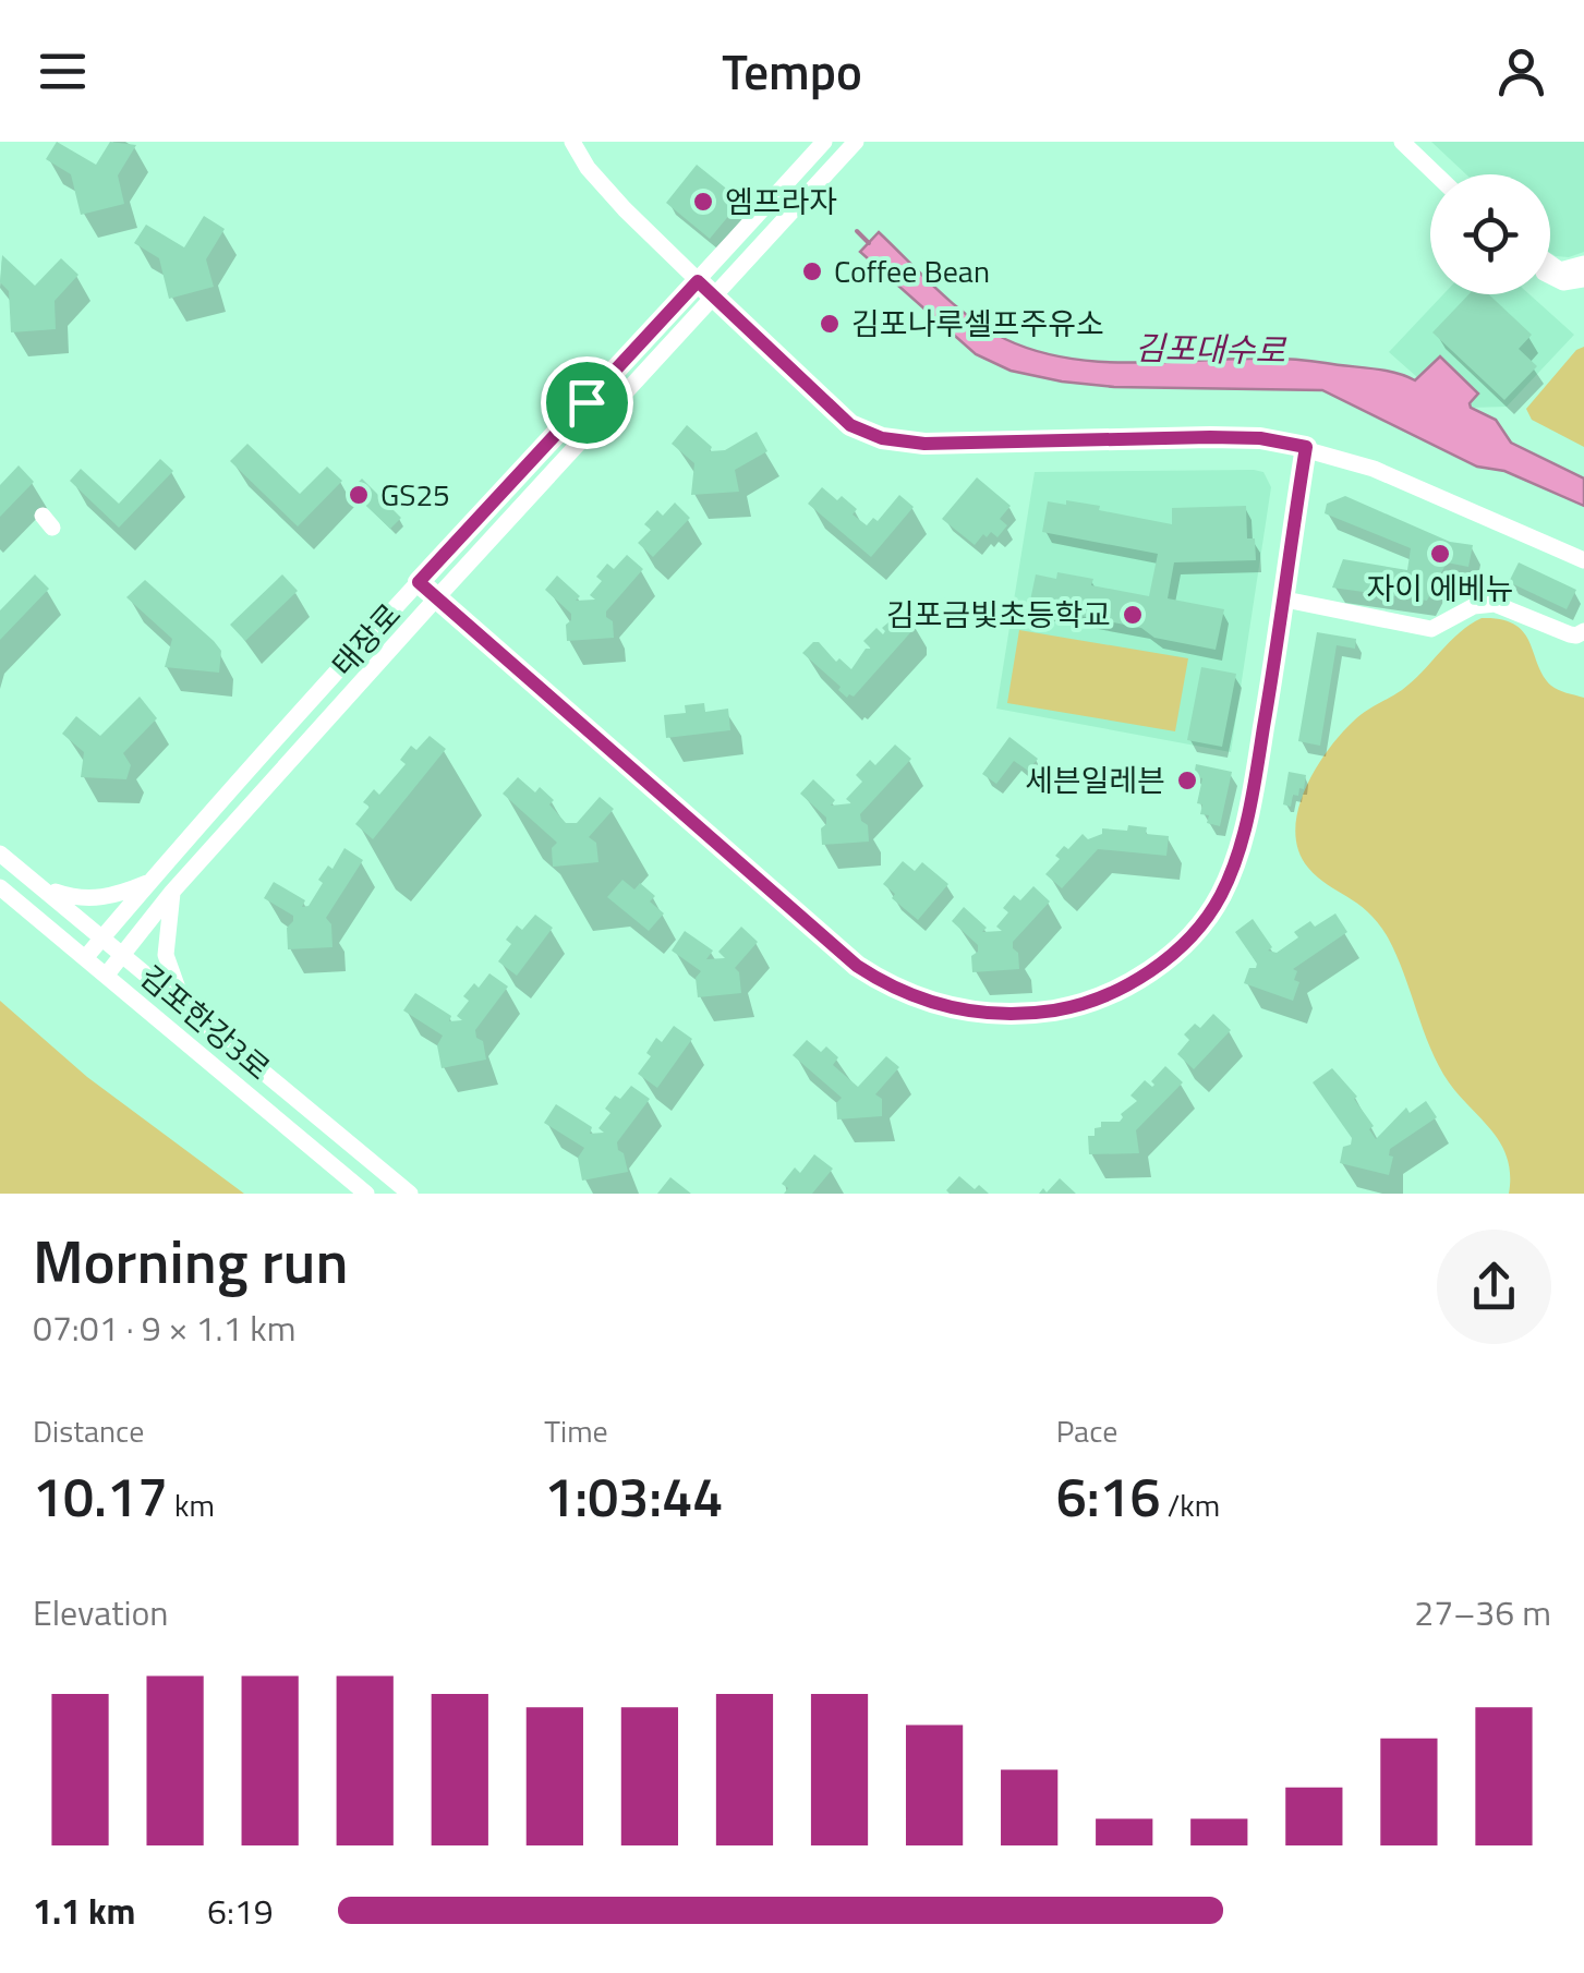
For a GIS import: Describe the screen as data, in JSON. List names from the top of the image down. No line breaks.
{"streets":{"street":["태장로","김포한강3로"]},"crossings":[["태장로","김포한강3로"]],"water":["김포대수로"],"places":["엠프라자","Coffee Bean","김포나루셀프주유소","GS25","자이 에베뉴","김포금빛초등학교","세븐일레븐"],"page":{"header":"Tempo","heading":["Morning run","07:01 · 9 × 1.1 km"],"stats":[["Distance","10.17 km"],["Time","1:03:44"],["Pace","6:16 /km"]],"chart":["Elevation","27–36 m"],"list":[{"name":"1.1 km","note":"6:19"}]}}
